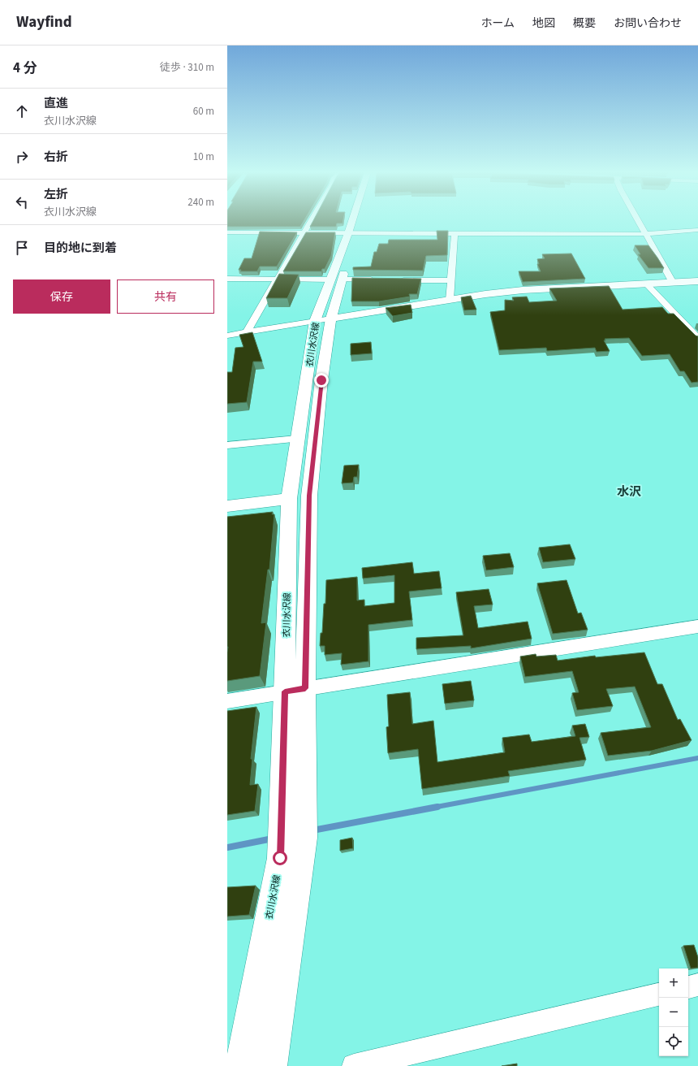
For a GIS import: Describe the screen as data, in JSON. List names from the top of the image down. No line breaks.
{"streets":{"main road":["衣川水沢線"]},"districts":["水沢"],"page":{"header":"Wayfind","nav":["ホーム","地図","概要","お問い合わせ"],"heading":["4 分","徒歩 · 310 m"],"list":[["直進","衣川水沢線","60 m"],["右折","10 m"],["左折","衣川水沢線","240 m"],"目的地に到着"],"buttons":["保存","共有"],"map_buttons":["+","−"]}}
